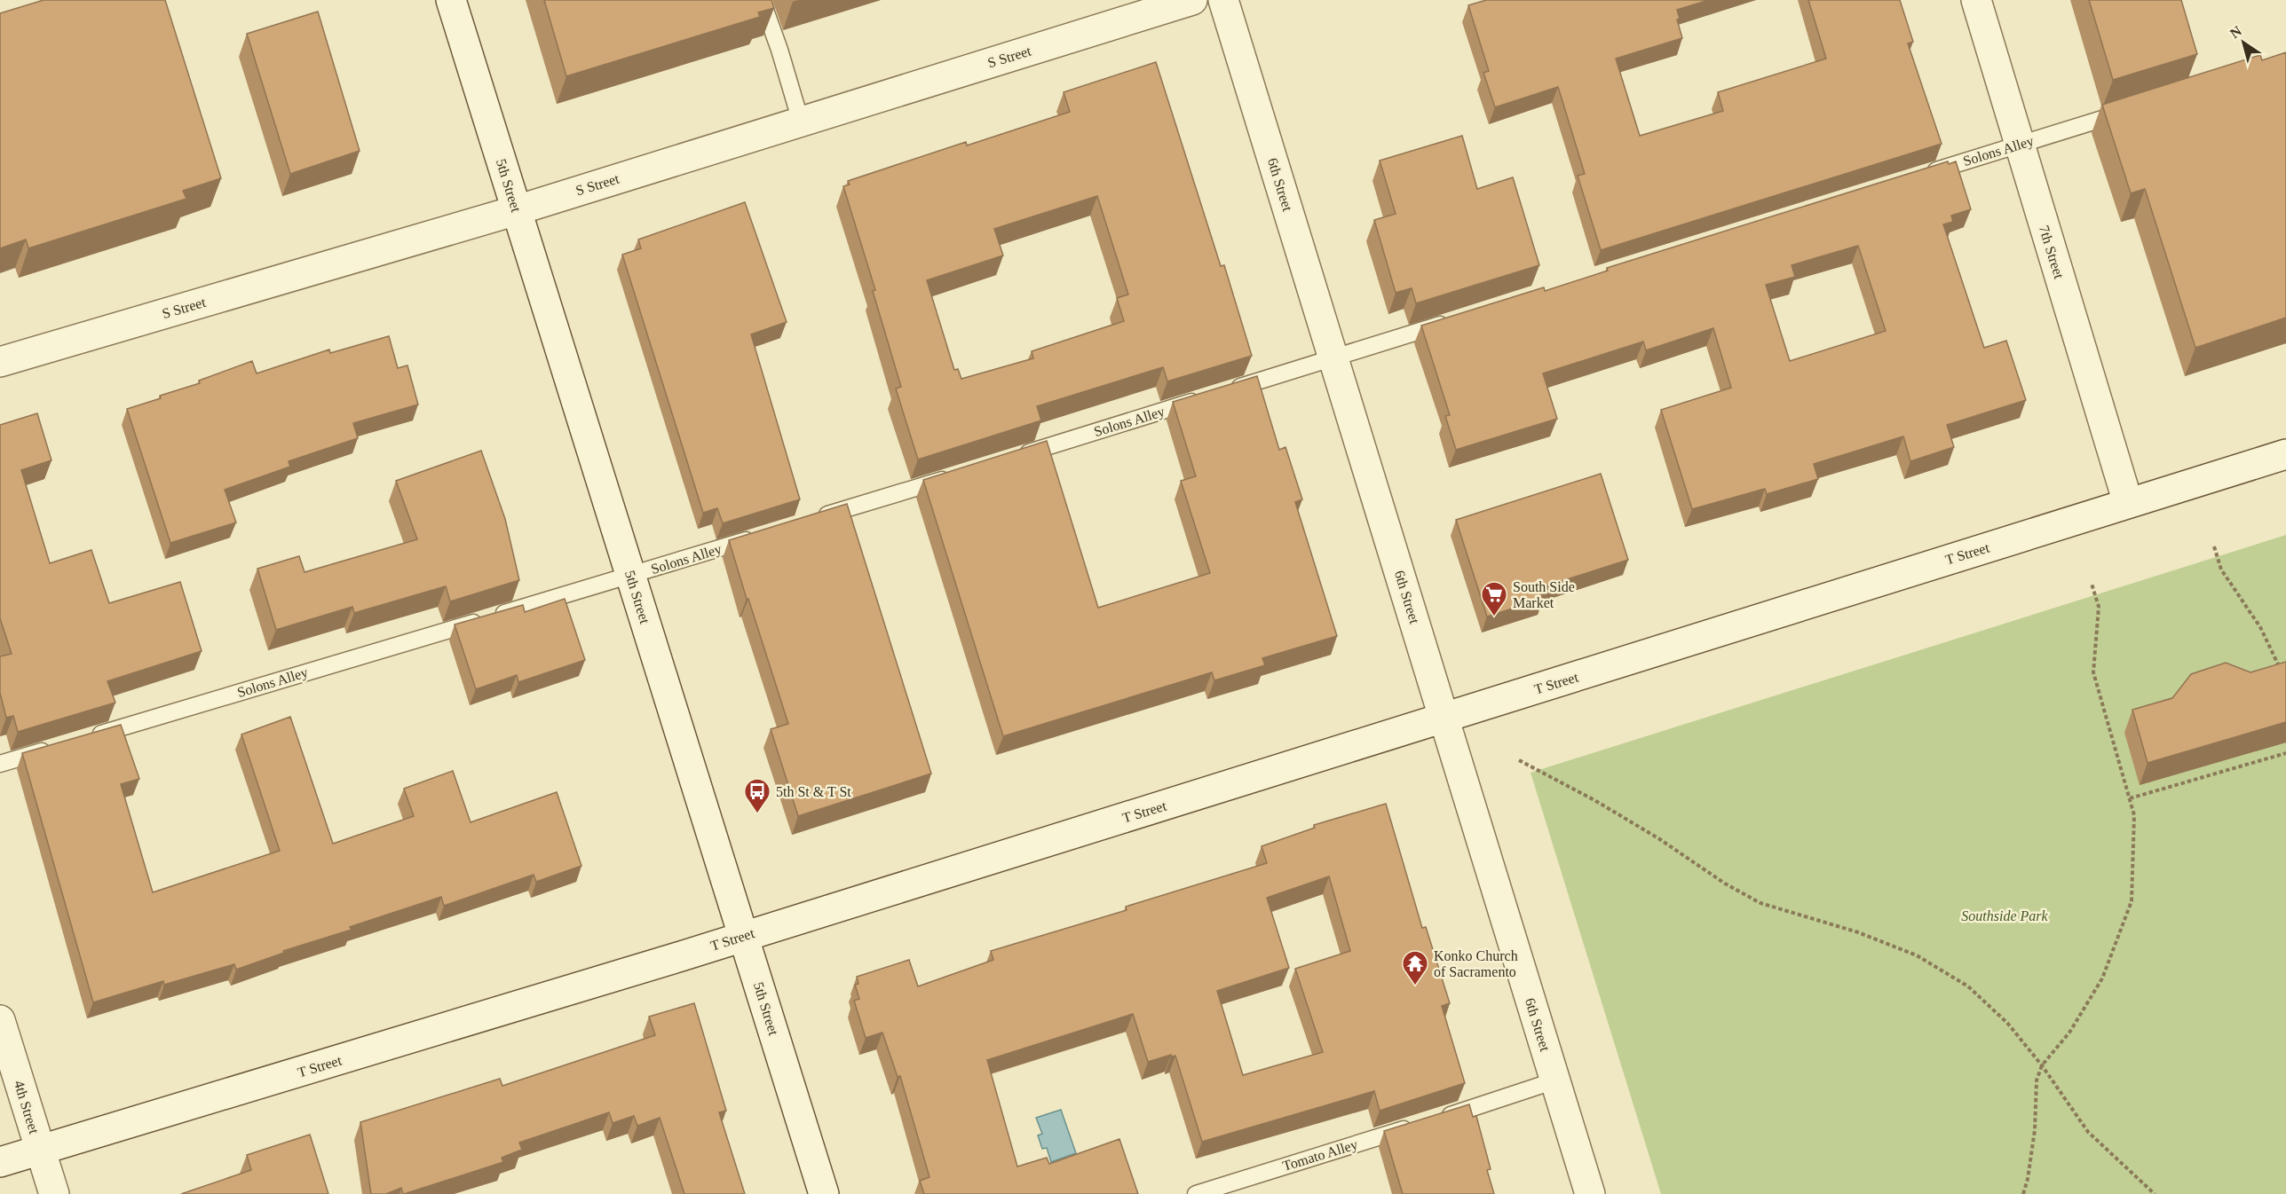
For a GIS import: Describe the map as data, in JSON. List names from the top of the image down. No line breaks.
{"streets":{"street":["S Street","6th Street","5th Street","7th Street","T Street","4th Street"],"lane":["Solons Alley","Tomato Alley"]},"crossings":[["S Street","5th Street"],["Solons Alley","5th Street"],["Solons Alley","7th Street"],["6th Street","T Street"],["5th Street","T Street"],["7th Street","T Street"],["T Street","4th Street"]],"parks":["Southside Park"],"places":{"supermarket":["South Side Market"],"bus stop":["5th St & T St"],"temple":["Konko Church of Sacramento"]},"north":"top left"}
